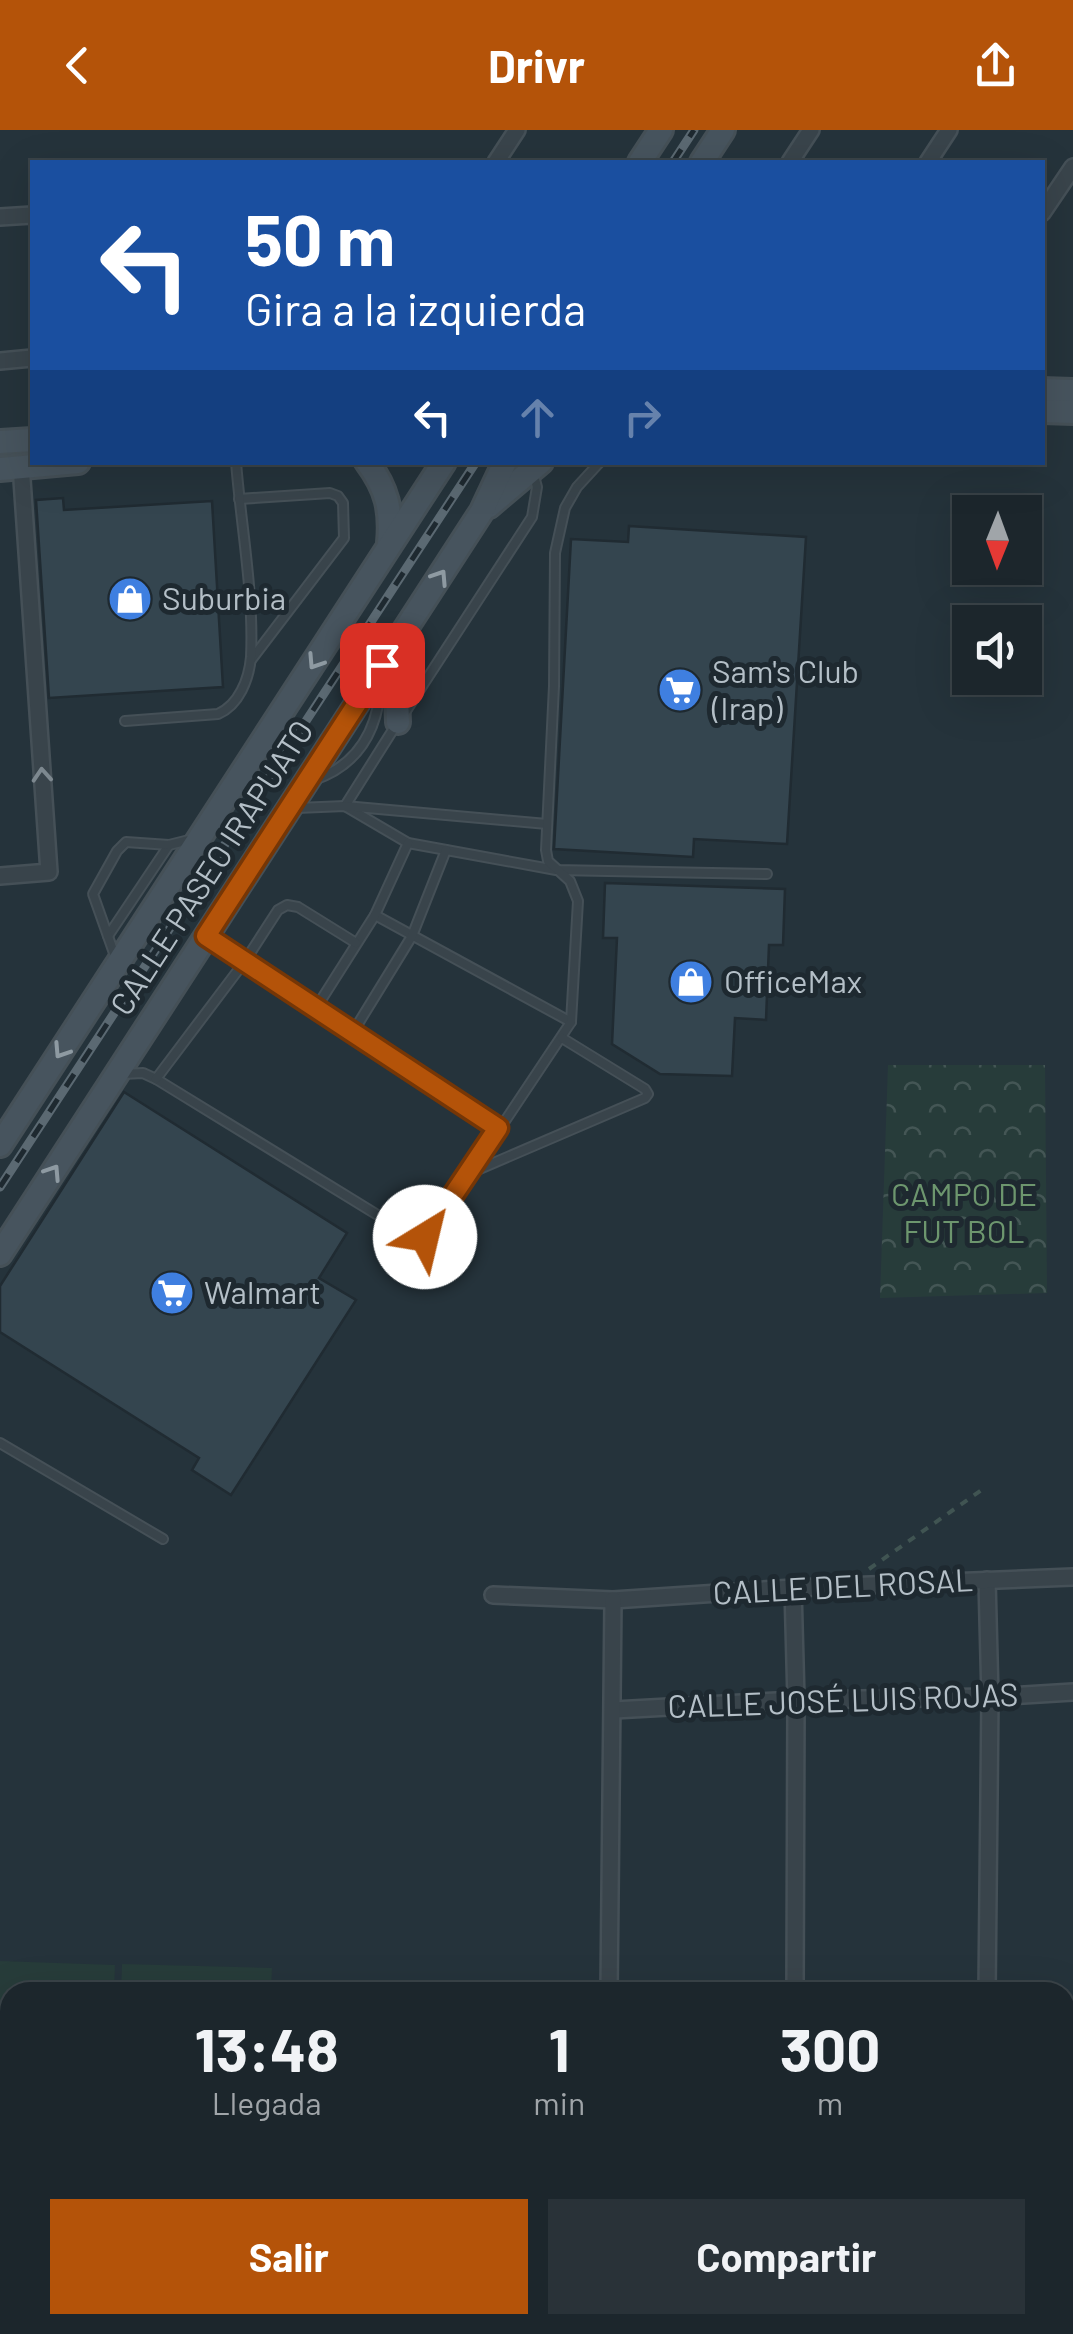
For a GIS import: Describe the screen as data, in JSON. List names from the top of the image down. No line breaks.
{"streets":{"main road":["CALLE PASEO IRAPUATO"],"street":["CALLE DEL ROSAL","CALLE JOSÉ LUIS ROJAS"]},"parks":["CAMPO DE FUT BOL"],"places":{"shop":["Suburbia","OfficeMax"],"supermarket":["Sam's Club (Irap)","Walmart"]},"north":"bottom","page":{"header":"Drivr","turn":["50 m","Gira a la izquierda"],"eta":["13:48","Llegada","1","min","300","m"],"buttons":["Salir","Compartir"]}}
